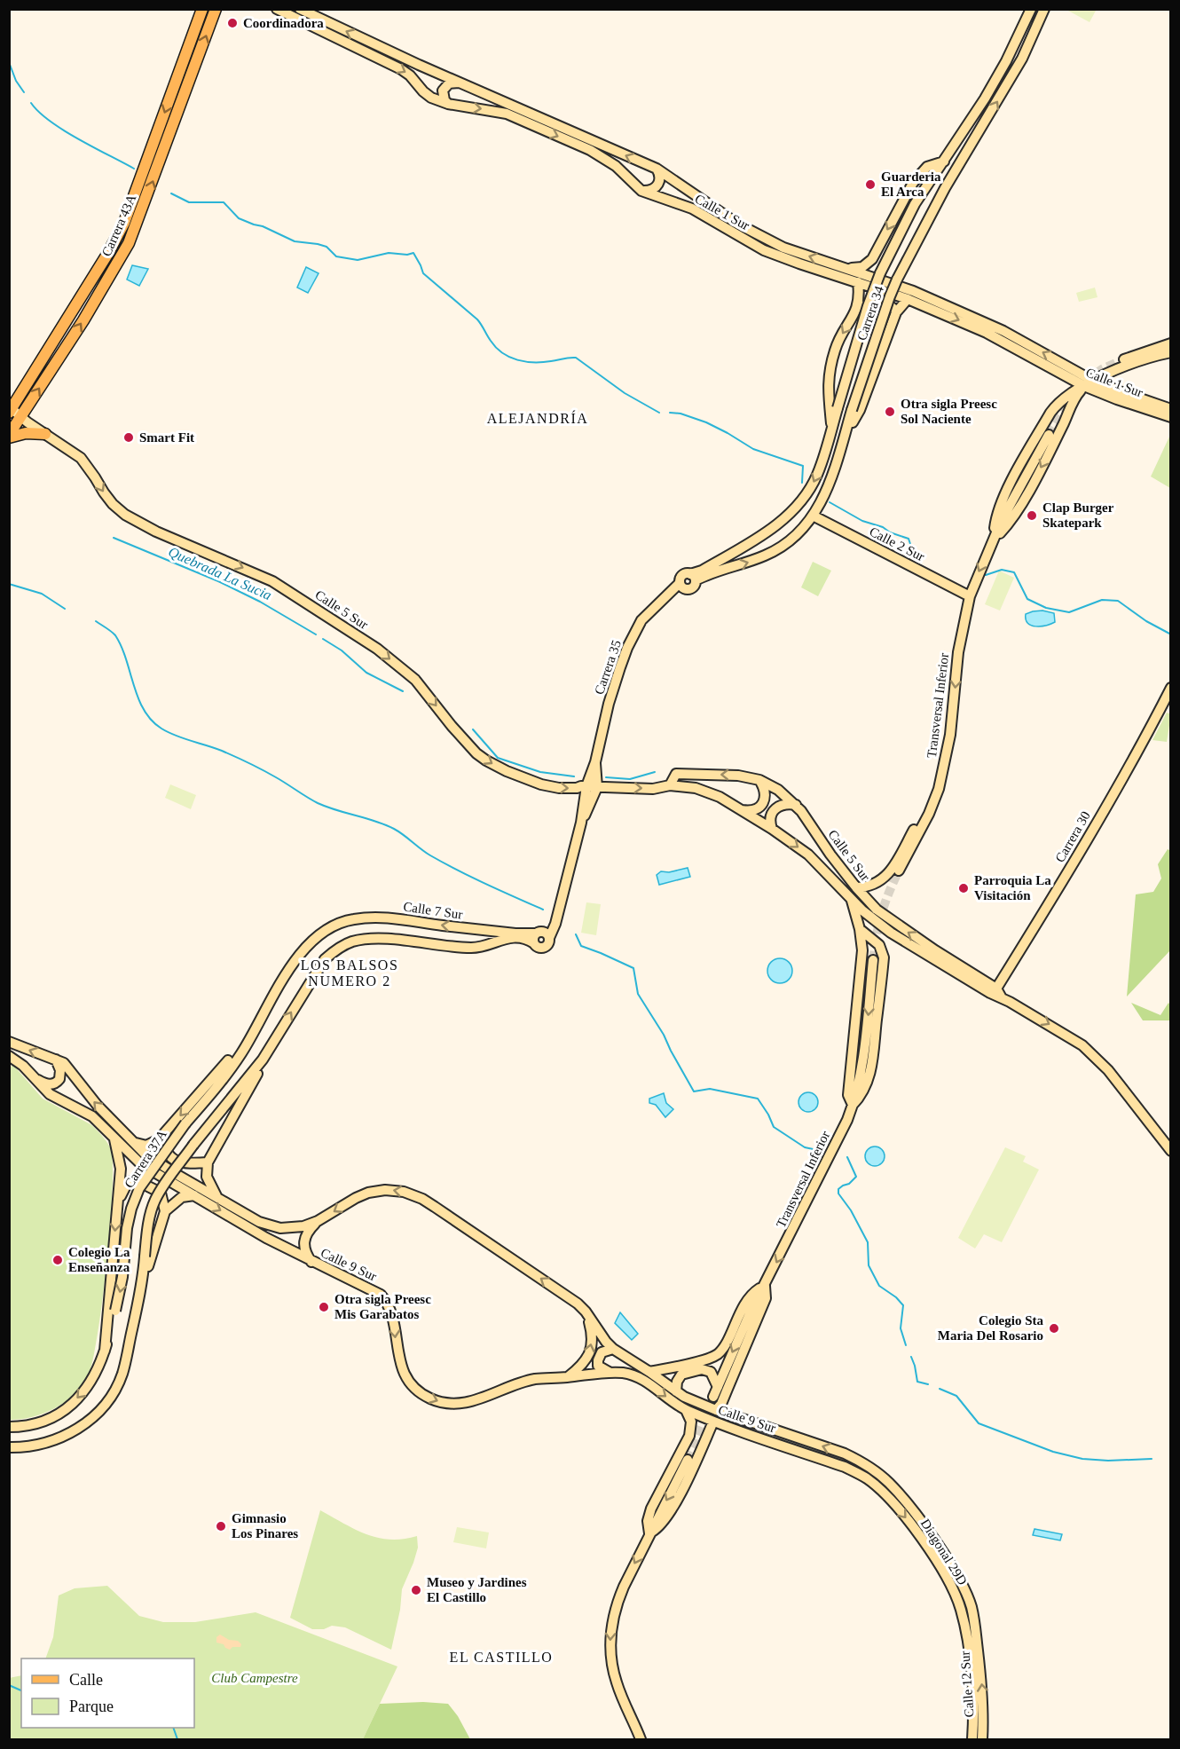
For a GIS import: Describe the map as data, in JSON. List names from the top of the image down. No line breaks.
{"streets":{"main road":["Carrera 43A"],"street":["Calle 1 Sur","Carrera 34","Calle 2 Sur","Calle 5 Sur","Carrera 35","Transversal Inferior","Carrera 30","Calle 7 Sur","Carrera 37A","Calle 9 Sur","Diagonal 29D","Calle 12 Sur"]},"crossings":[["Calle 1 Sur","Transversal Inferior"],["Carrera 43A","Calle 5 Sur"],["Carrera 34","Calle 2 Sur"],["Carrera 34","Carrera 35"],["Calle 2 Sur","Transversal Inferior"],["Calle 5 Sur","Carrera 35"],["Calle 5 Sur","Carrera 30"],["Carrera 35","Calle 7 Sur"],["Calle 7 Sur","Carrera 37A"],["Calle 9 Sur","Diagonal 29D"],["Diagonal 29D","Calle 12 Sur"]],"one_way":["Calle 7 Sur"],"districts":["ALEJANDRÍA","LOS BALSOS NUMERO 2","EL CASTILLO"],"water":["Quebrada La Sucia"],"parks":["Club Campestre"],"places":["Coordinadora","Guarderia El Arca","Otra sigla Preesc Sol Naciente","Smart Fit","Clap Burger Skatepark","Parroquia La Visitación","Colegio La Enseñanza","Otra sigla Preesc Mis Garabatos","Colegio Sta Maria Del Rosario","Gimnasio Los Pinares","Museo y Jardines El Castillo"],"legend":["Calle","Parque"]}
